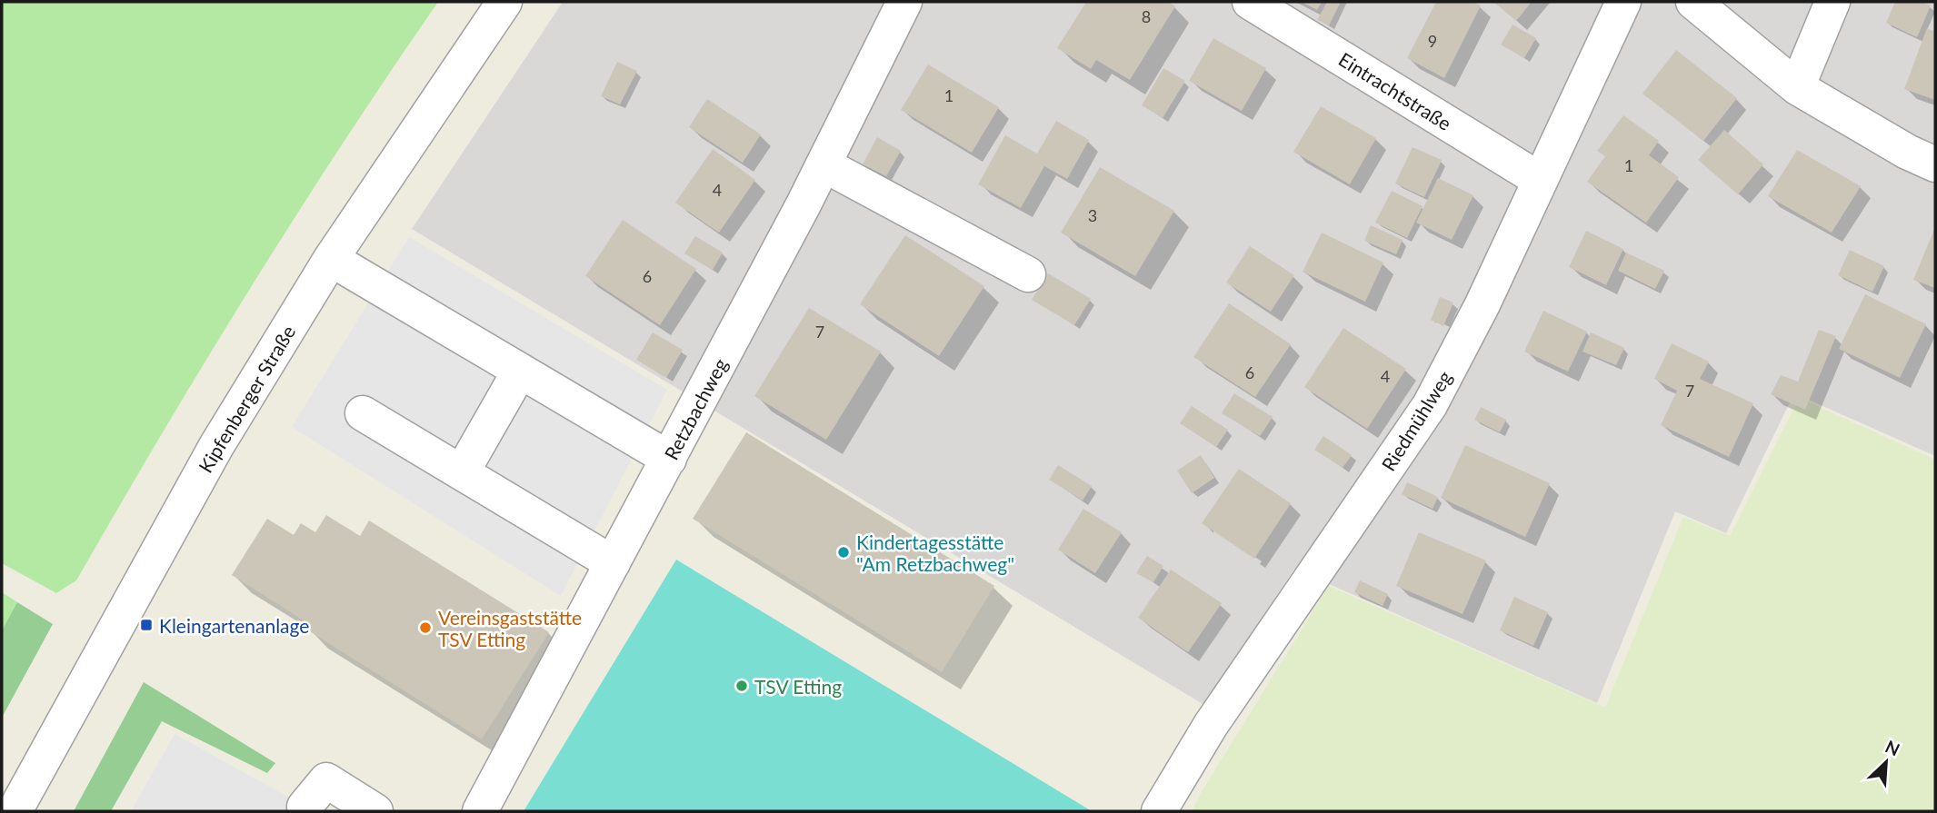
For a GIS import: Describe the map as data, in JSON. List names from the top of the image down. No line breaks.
{"streets":{"street":["Eintrachtstraße","Kipfenberger Straße","Retzbachweg","Riedmühlweg"]},"crossings":[["Eintrachtstraße","Riedmühlweg"]],"places":{"other":["Kindertagesstätte \"Am Retzbachweg\"","Vereinsgaststätte TSV Etting","TSV Etting"],"transit":["Kleingartenanlage"]},"house_numbers":["8","9","1","1","4","3","6","7","6","4","7"],"north":"top right"}
